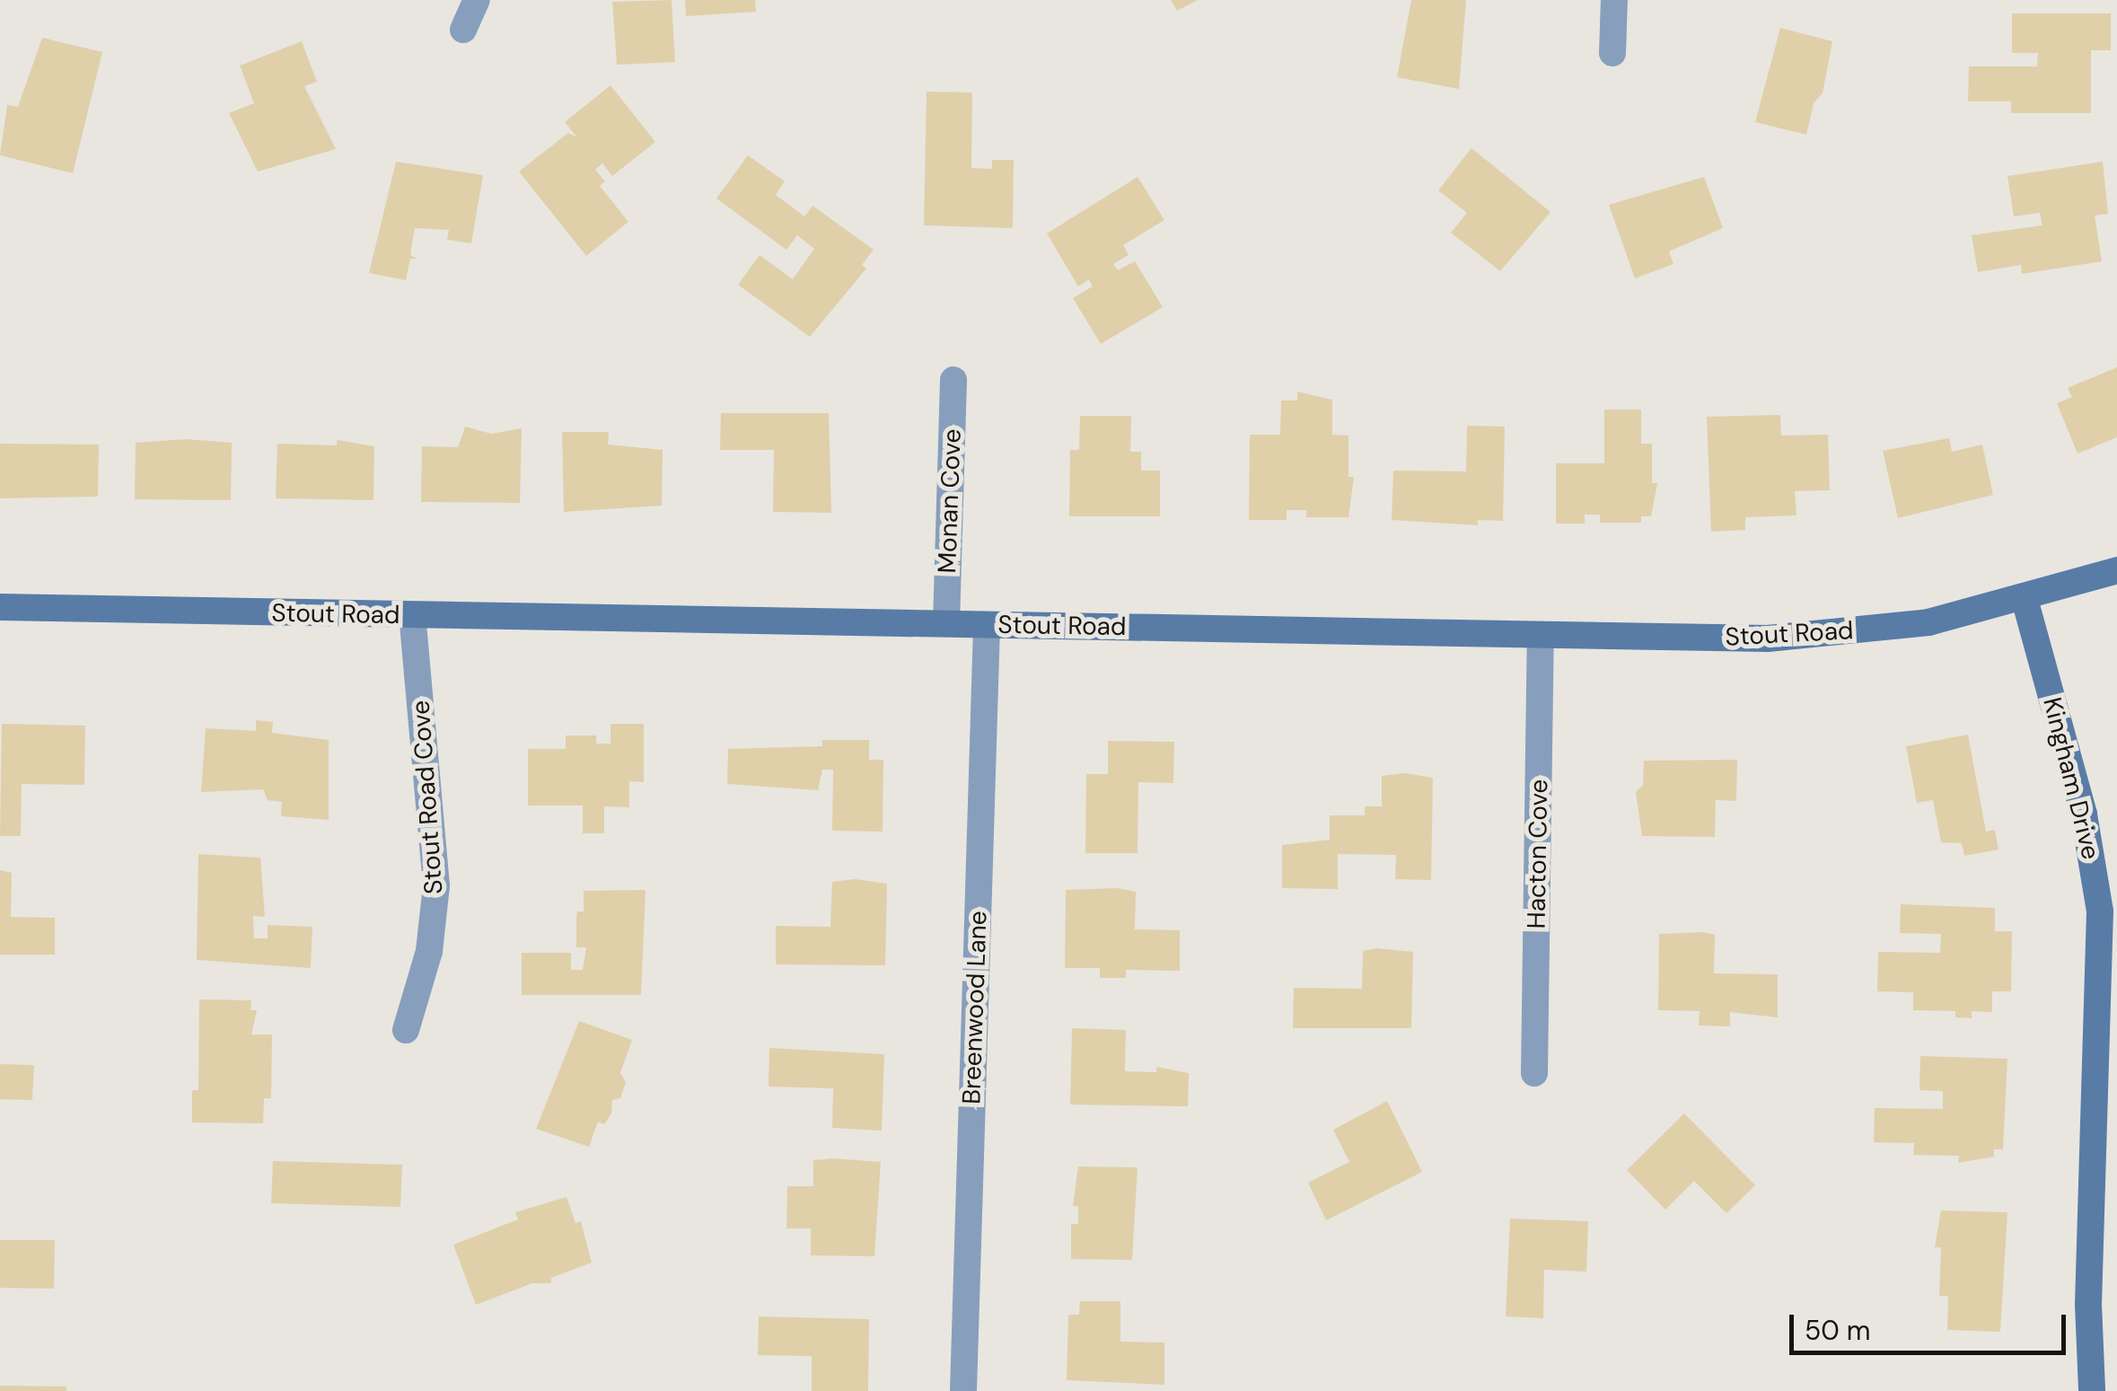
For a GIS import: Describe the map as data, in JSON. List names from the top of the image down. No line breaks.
{"streets":{"street":["Monan Cove","Stout Road","Kingham Drive","Stout Road Cove","Hacton Cove","Breenwood Lane"]},"crossings":[["Monan Cove","Stout Road"],["Stout Road","Kingham Drive"],["Stout Road","Stout Road Cove"],["Stout Road","Hacton Cove"],["Stout Road","Breenwood Lane"]],"scale_bar":"50 m"}
